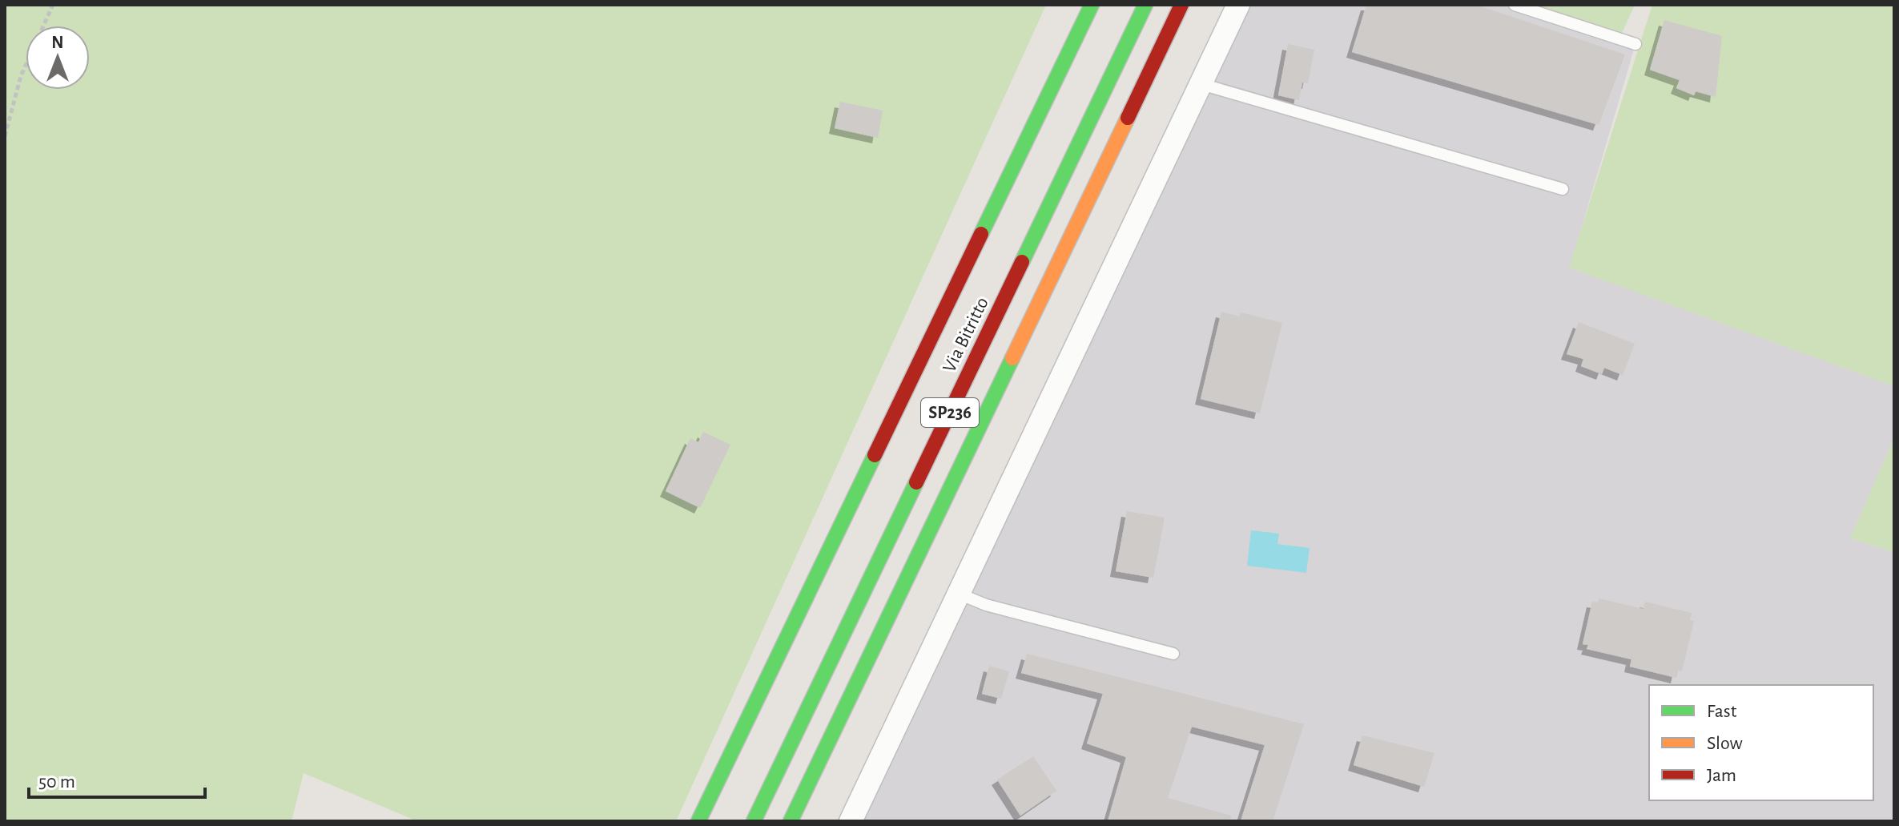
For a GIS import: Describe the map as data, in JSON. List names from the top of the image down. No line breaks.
{"streets":{"main road":["Via Bitritto","SP236"]},"legend":["Fast","Slow","Jam"],"scale_bar":"50 m","north":"top"}
